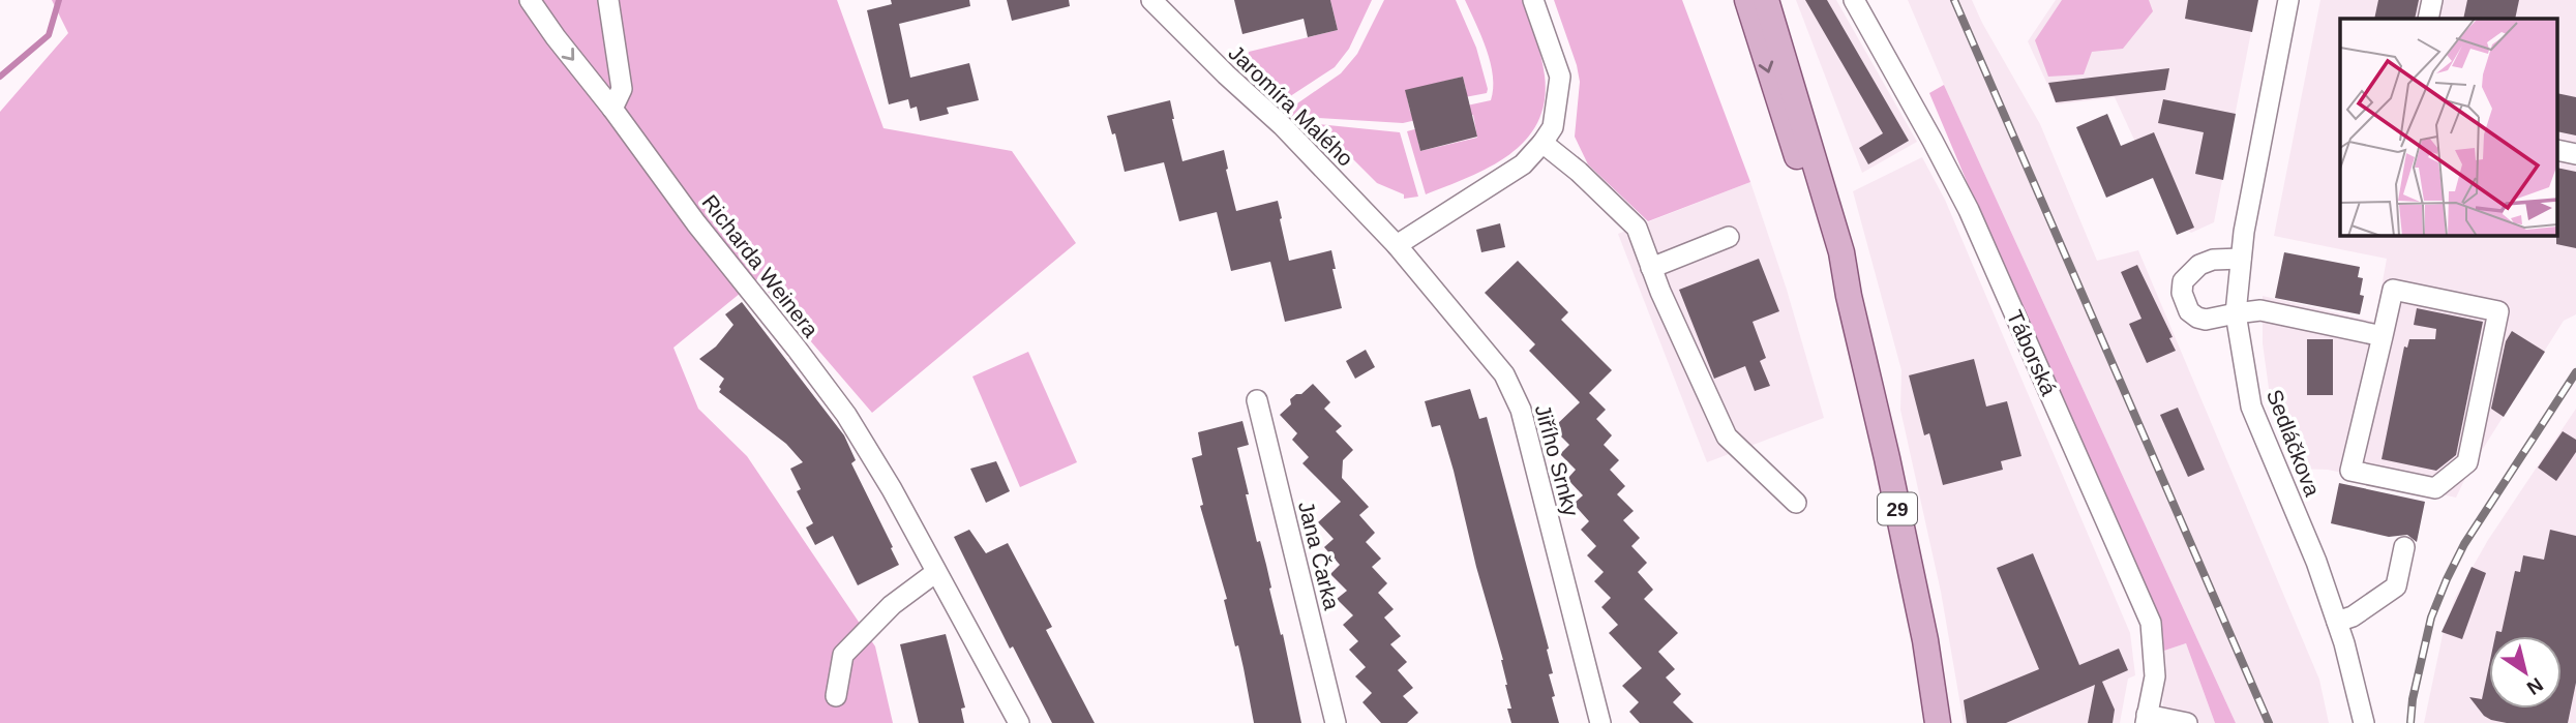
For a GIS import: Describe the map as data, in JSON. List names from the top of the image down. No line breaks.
{"streets":{"main road":["29"],"street":["Jaromíra Malého","Richarda Weinera","Táborská","Sedláčkova","Jiřího Srnky","Jana Čarka"]},"crossings":[["Jaromíra Malého","Jiřího Srnky"]],"north":"bottom right"}
